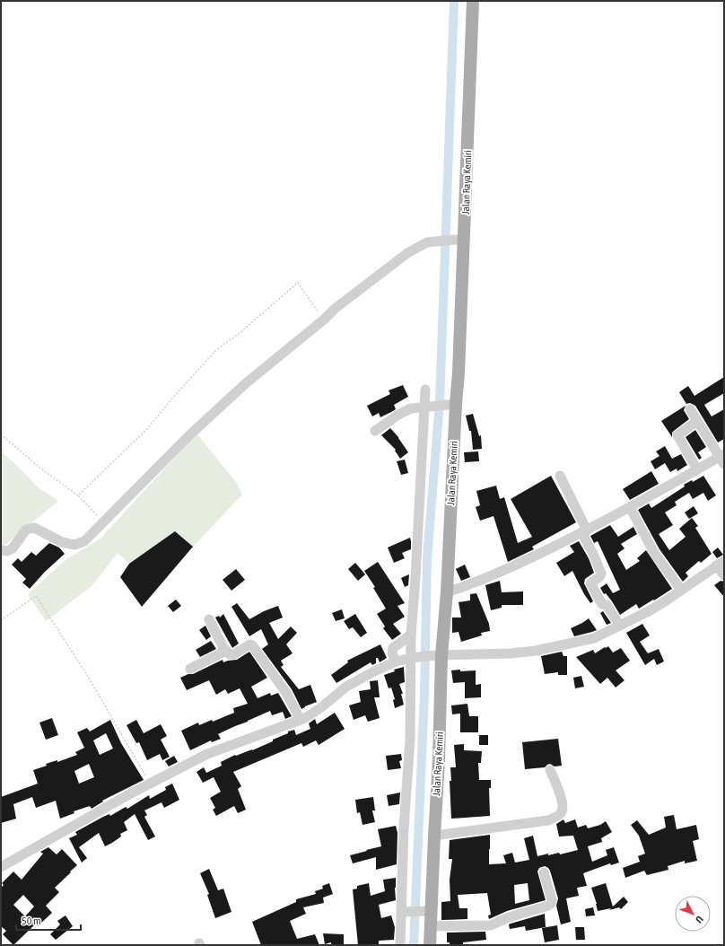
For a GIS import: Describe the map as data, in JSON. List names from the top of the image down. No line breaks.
{"streets":{"main road":["Jalan Raya Kemiri"]},"scale_bar":"50 m","north":"bottom right"}
